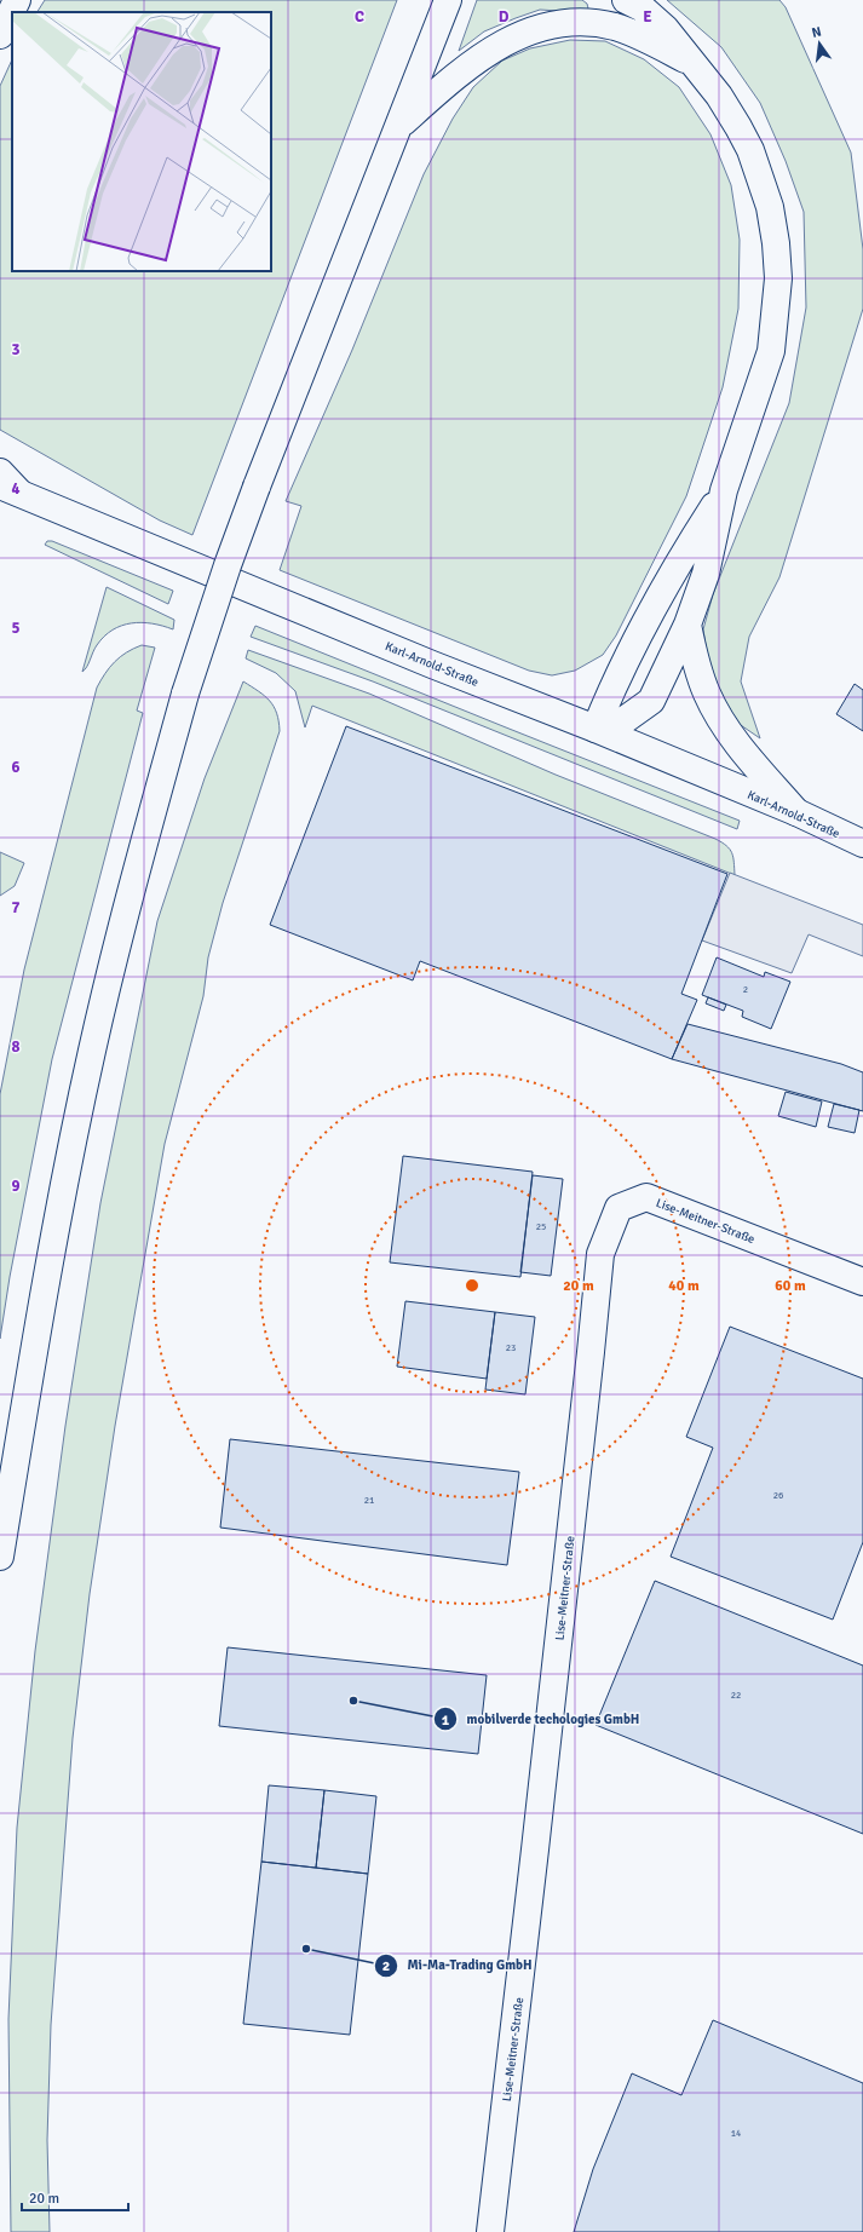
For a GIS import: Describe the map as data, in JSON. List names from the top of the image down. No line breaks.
{"streets":{"main road":["Karl-Arnold-Straße","Lise-Meitner-Straße"]},"places":["mobilverde techologies GmbH","Mi-Ma-Trading GmbH"],"house_numbers":["2","25","23","26","21","22","14"],"scale_bar":"20 m","north":"top","grid":{"columns":["C","D","E"],"rows":["3","4","5","6","7","8","9"]},"rings":["20 m","40 m","60 m"]}
